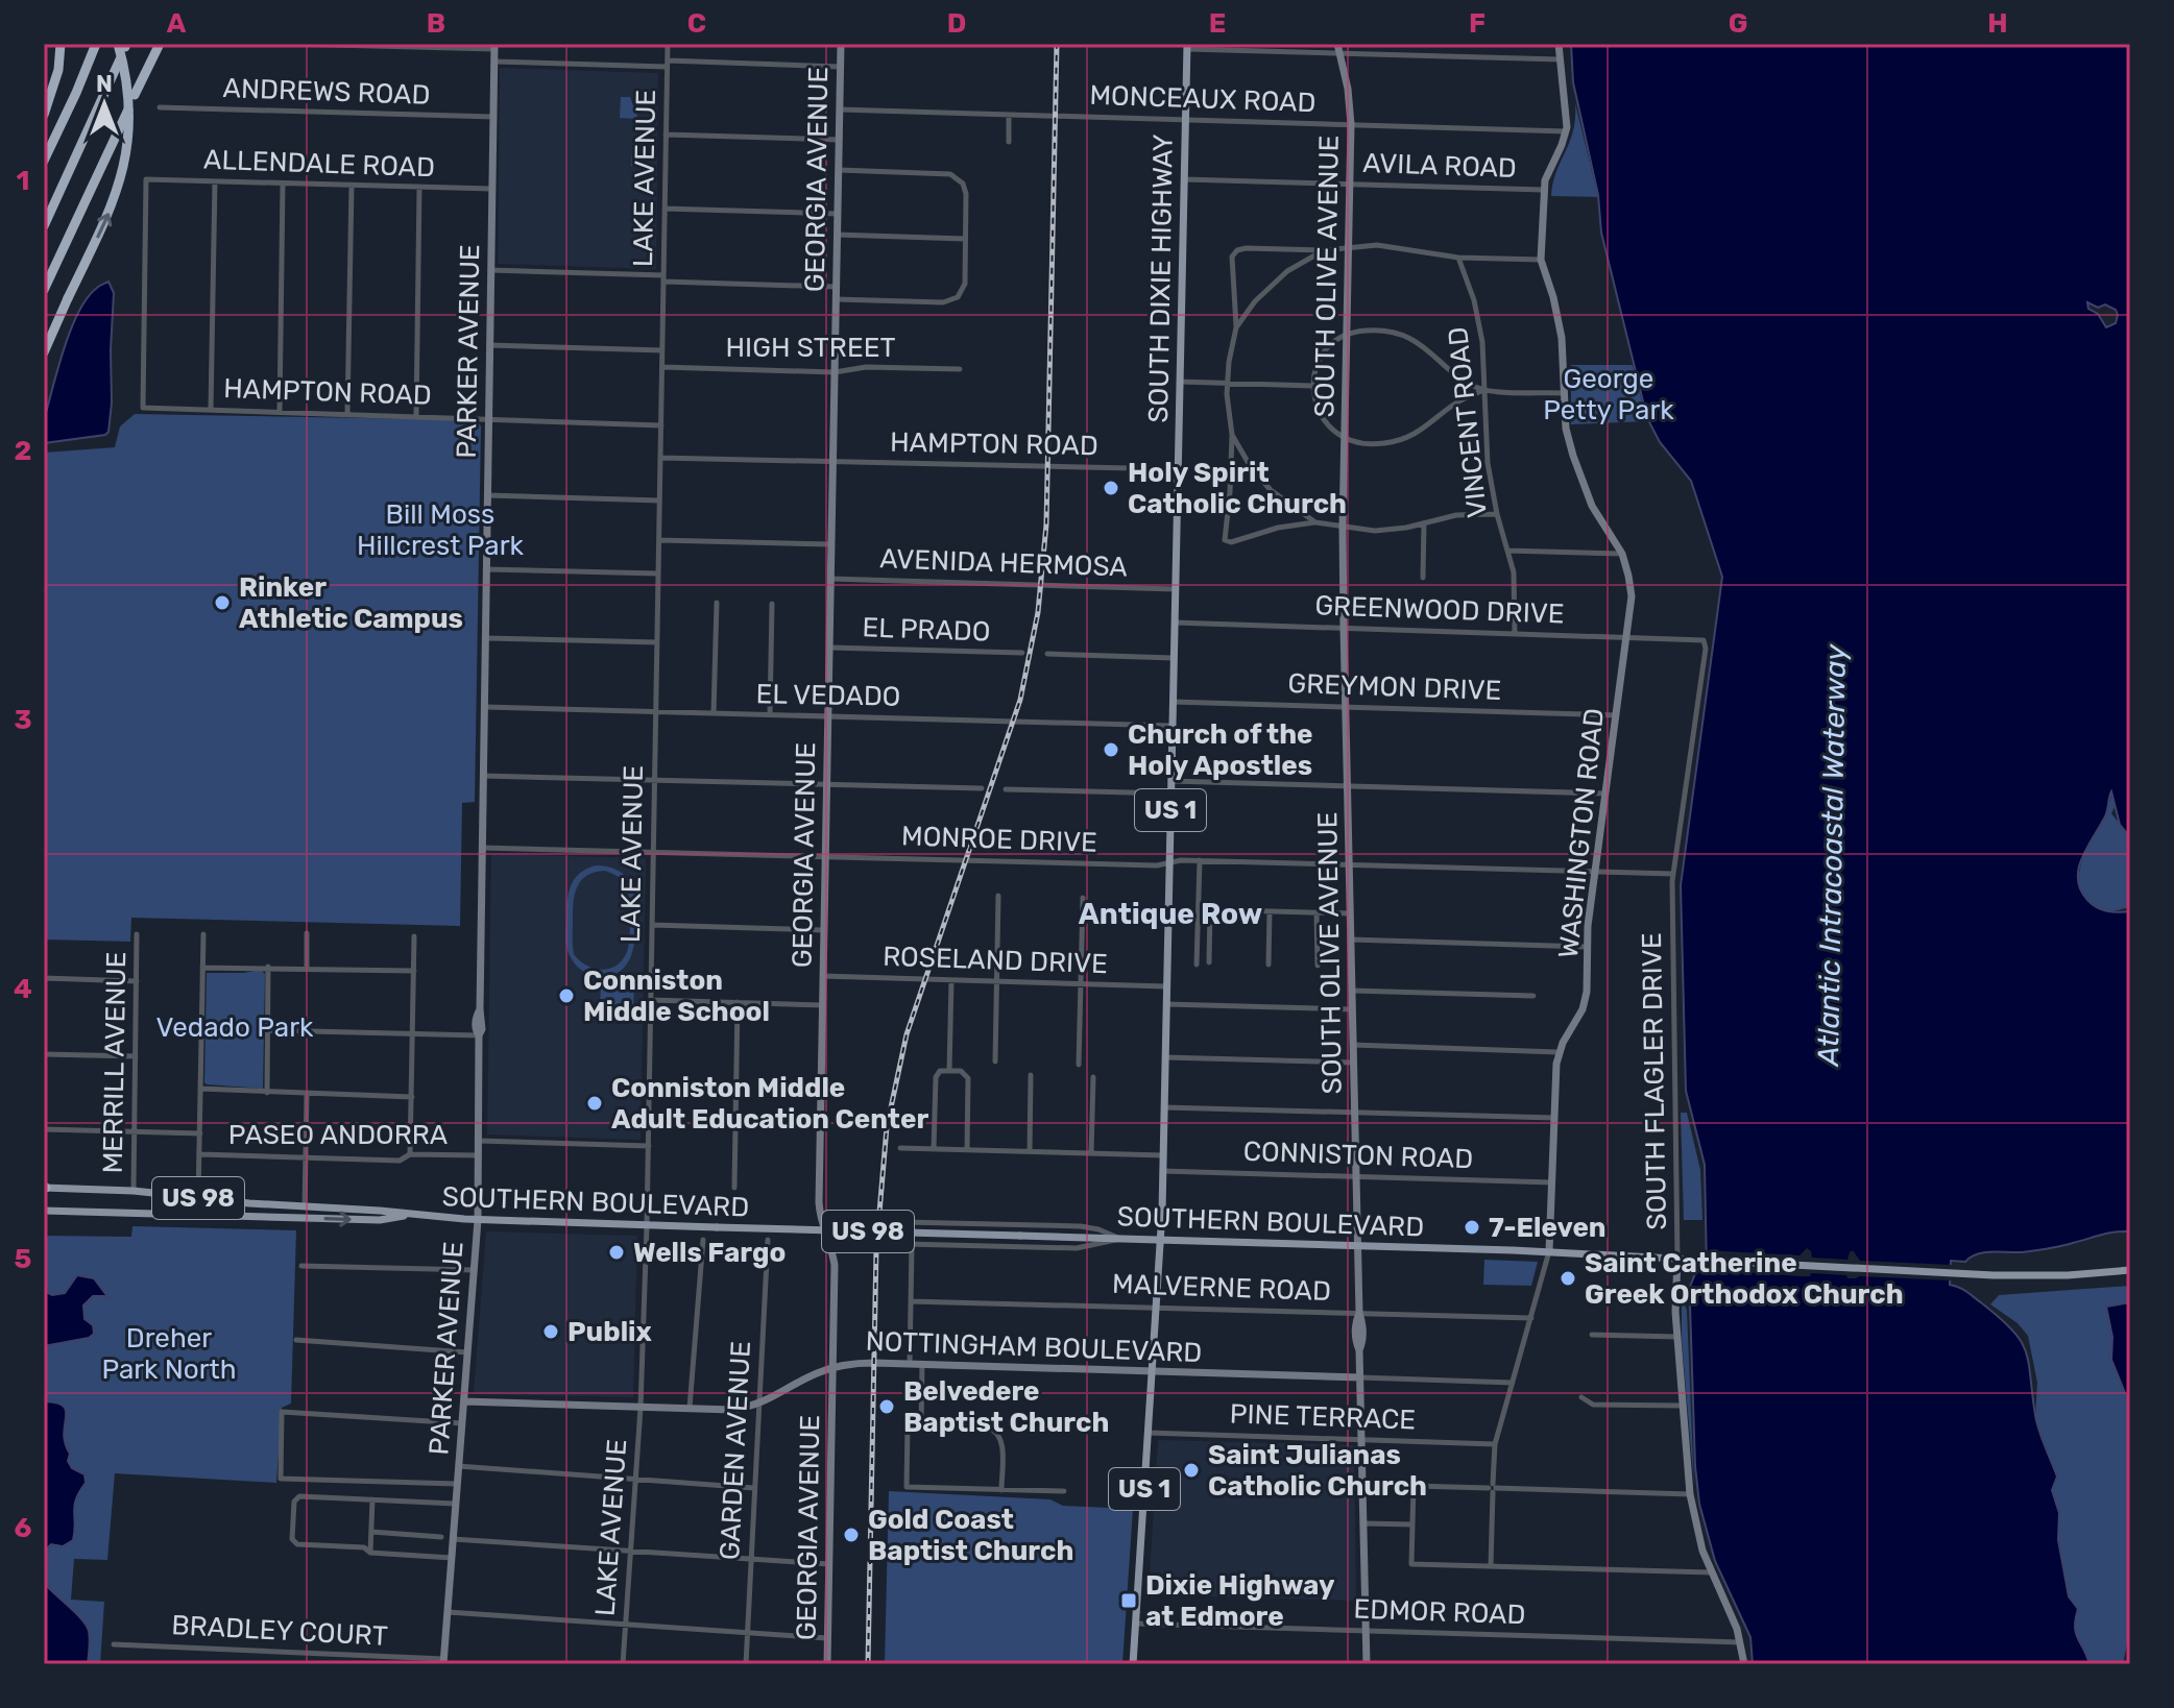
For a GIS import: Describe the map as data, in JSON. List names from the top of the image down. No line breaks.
{"streets":{"main road":["SOUTH DIXIE HIGHWAY","US 1","US 98","SOUTHERN BOULEVARD"],"street":["ANDREWS ROAD","MONCEAUX ROAD","ALLENDALE ROAD","AVILA ROAD","LAKE AVENUE","GEORGIA AVENUE","SOUTH OLIVE AVENUE","HIGH STREET","PARKER AVENUE","HAMPTON ROAD","VINCENT ROAD","AVENIDA HERMOSA","GREENWOOD DRIVE","EL PRADO","GREYMON DRIVE","EL VEDADO","WASHINGTON ROAD","MONROE DRIVE","ROSELAND DRIVE","MERRILL AVENUE","SOUTH FLAGLER DRIVE","PASEO ANDORRA","CONNISTON ROAD","MALVERNE ROAD","NOTTINGHAM BOULEVARD","PINE TERRACE","GARDEN AVENUE","EDMOR ROAD","BRADLEY COURT"]},"crossings":[["ANDREWS ROAD","PARKER AVENUE"],["MONCEAUX ROAD","GEORGIA AVENUE"],["MONCEAUX ROAD","SOUTH OLIVE AVENUE"],["MONCEAUX ROAD","SOUTH DIXIE HIGHWAY"],["ALLENDALE ROAD","PARKER AVENUE"],["ALLENDALE ROAD","HAMPTON ROAD"],["AVILA ROAD","SOUTH OLIVE AVENUE"],["AVILA ROAD","SOUTH DIXIE HIGHWAY"],["AVILA ROAD","WASHINGTON ROAD"],["LAKE AVENUE","HIGH STREET"],["LAKE AVENUE","HAMPTON ROAD"],["LAKE AVENUE","EL VEDADO"],["LAKE AVENUE","MONROE DRIVE"],["LAKE AVENUE","SOUTHERN BOULEVARD"],["LAKE AVENUE","NOTTINGHAM BOULEVARD"],["GEORGIA AVENUE","HIGH STREET"],["GEORGIA AVENUE","HAMPTON ROAD"],["GEORGIA AVENUE","AVENIDA HERMOSA"],["GEORGIA AVENUE","EL PRADO"],["GEORGIA AVENUE","EL VEDADO"],["GEORGIA AVENUE","MONROE DRIVE"],["GEORGIA AVENUE","ROSELAND DRIVE"],["GEORGIA AVENUE","NOTTINGHAM BOULEVARD"],["SOUTH OLIVE AVENUE","GREENWOOD DRIVE"],["SOUTH OLIVE AVENUE","GREYMON DRIVE"],["SOUTH OLIVE AVENUE","MONROE DRIVE"],["SOUTH OLIVE AVENUE","CONNISTON ROAD"],["SOUTH OLIVE AVENUE","SOUTHERN BOULEVARD"],["SOUTH OLIVE AVENUE","MALVERNE ROAD"],["SOUTH OLIVE AVENUE","NOTTINGHAM BOULEVARD"],["SOUTH OLIVE AVENUE","PINE TERRACE"],["SOUTH OLIVE AVENUE","EDMOR ROAD"],["SOUTH DIXIE HIGHWAY","HAMPTON ROAD"],["SOUTH DIXIE HIGHWAY","AVENIDA HERMOSA"],["SOUTH DIXIE HIGHWAY","GREENWOOD DRIVE"],["SOUTH DIXIE HIGHWAY","GREYMON DRIVE"],["SOUTH DIXIE HIGHWAY","EL VEDADO"],["SOUTH DIXIE HIGHWAY","MONROE DRIVE"],["SOUTH DIXIE HIGHWAY","ROSELAND DRIVE"],["SOUTH DIXIE HIGHWAY","CONNISTON ROAD"],["SOUTH DIXIE HIGHWAY","SOUTHERN BOULEVARD"],["SOUTH DIXIE HIGHWAY","MALVERNE ROAD"],["SOUTH DIXIE HIGHWAY","NOTTINGHAM BOULEVARD"],["SOUTH DIXIE HIGHWAY","PINE TERRACE"],["SOUTH DIXIE HIGHWAY","EDMOR ROAD"],["PARKER AVENUE","HAMPTON ROAD"],["PARKER AVENUE","EL VEDADO"],["PARKER AVENUE","MONROE DRIVE"],["PARKER AVENUE","PASEO ANDORRA"],["PARKER AVENUE","SOUTHERN BOULEVARD"],["PARKER AVENUE","NOTTINGHAM BOULEVARD"],["PARKER AVENUE","BRADLEY COURT"],["VINCENT ROAD","GREENWOOD DRIVE"],["GREENWOOD DRIVE","WASHINGTON ROAD"],["GREENWOOD DRIVE","SOUTH FLAGLER DRIVE"],["GREYMON DRIVE","WASHINGTON ROAD"],["WASHINGTON ROAD","MONROE DRIVE"],["WASHINGTON ROAD","CONNISTON ROAD"],["WASHINGTON ROAD","SOUTHERN BOULEVARD"],["WASHINGTON ROAD","MALVERNE ROAD"],["WASHINGTON ROAD","NOTTINGHAM BOULEVARD"],["WASHINGTON ROAD","PINE TERRACE"],["MONROE DRIVE","SOUTH FLAGLER DRIVE"],["MERRILL AVENUE","SOUTHERN BOULEVARD"],["SOUTH FLAGLER DRIVE","SOUTHERN BOULEVARD"],["SOUTH FLAGLER DRIVE","EDMOR ROAD"],["NOTTINGHAM BOULEVARD","GARDEN AVENUE"]],"districts":["Antique Row"],"water":["Atlantic Intracoastal Waterway"],"parks":["George Petty Park","Bill Moss Hillcrest Park","Vedado Park","Dreher Park North"],"places":{"other":["Holy Spirit Catholic Church","Rinker Athletic Campus","Church of the Holy Apostles","Conniston Middle School","Conniston Middle Adult Education Center","7-Eleven","Wells Fargo","Saint Catherine Greek Orthodox Church","Publix","Belvedere Baptist Church","Saint Julianas Catholic Church","Gold Coast Baptist Church"],"transit":["Dixie Highway at Edmore"]},"north":"top","grid":{"columns":["A","B","C","D","E","F","G","H"],"rows":["1","2","3","4","5","6"]}}
